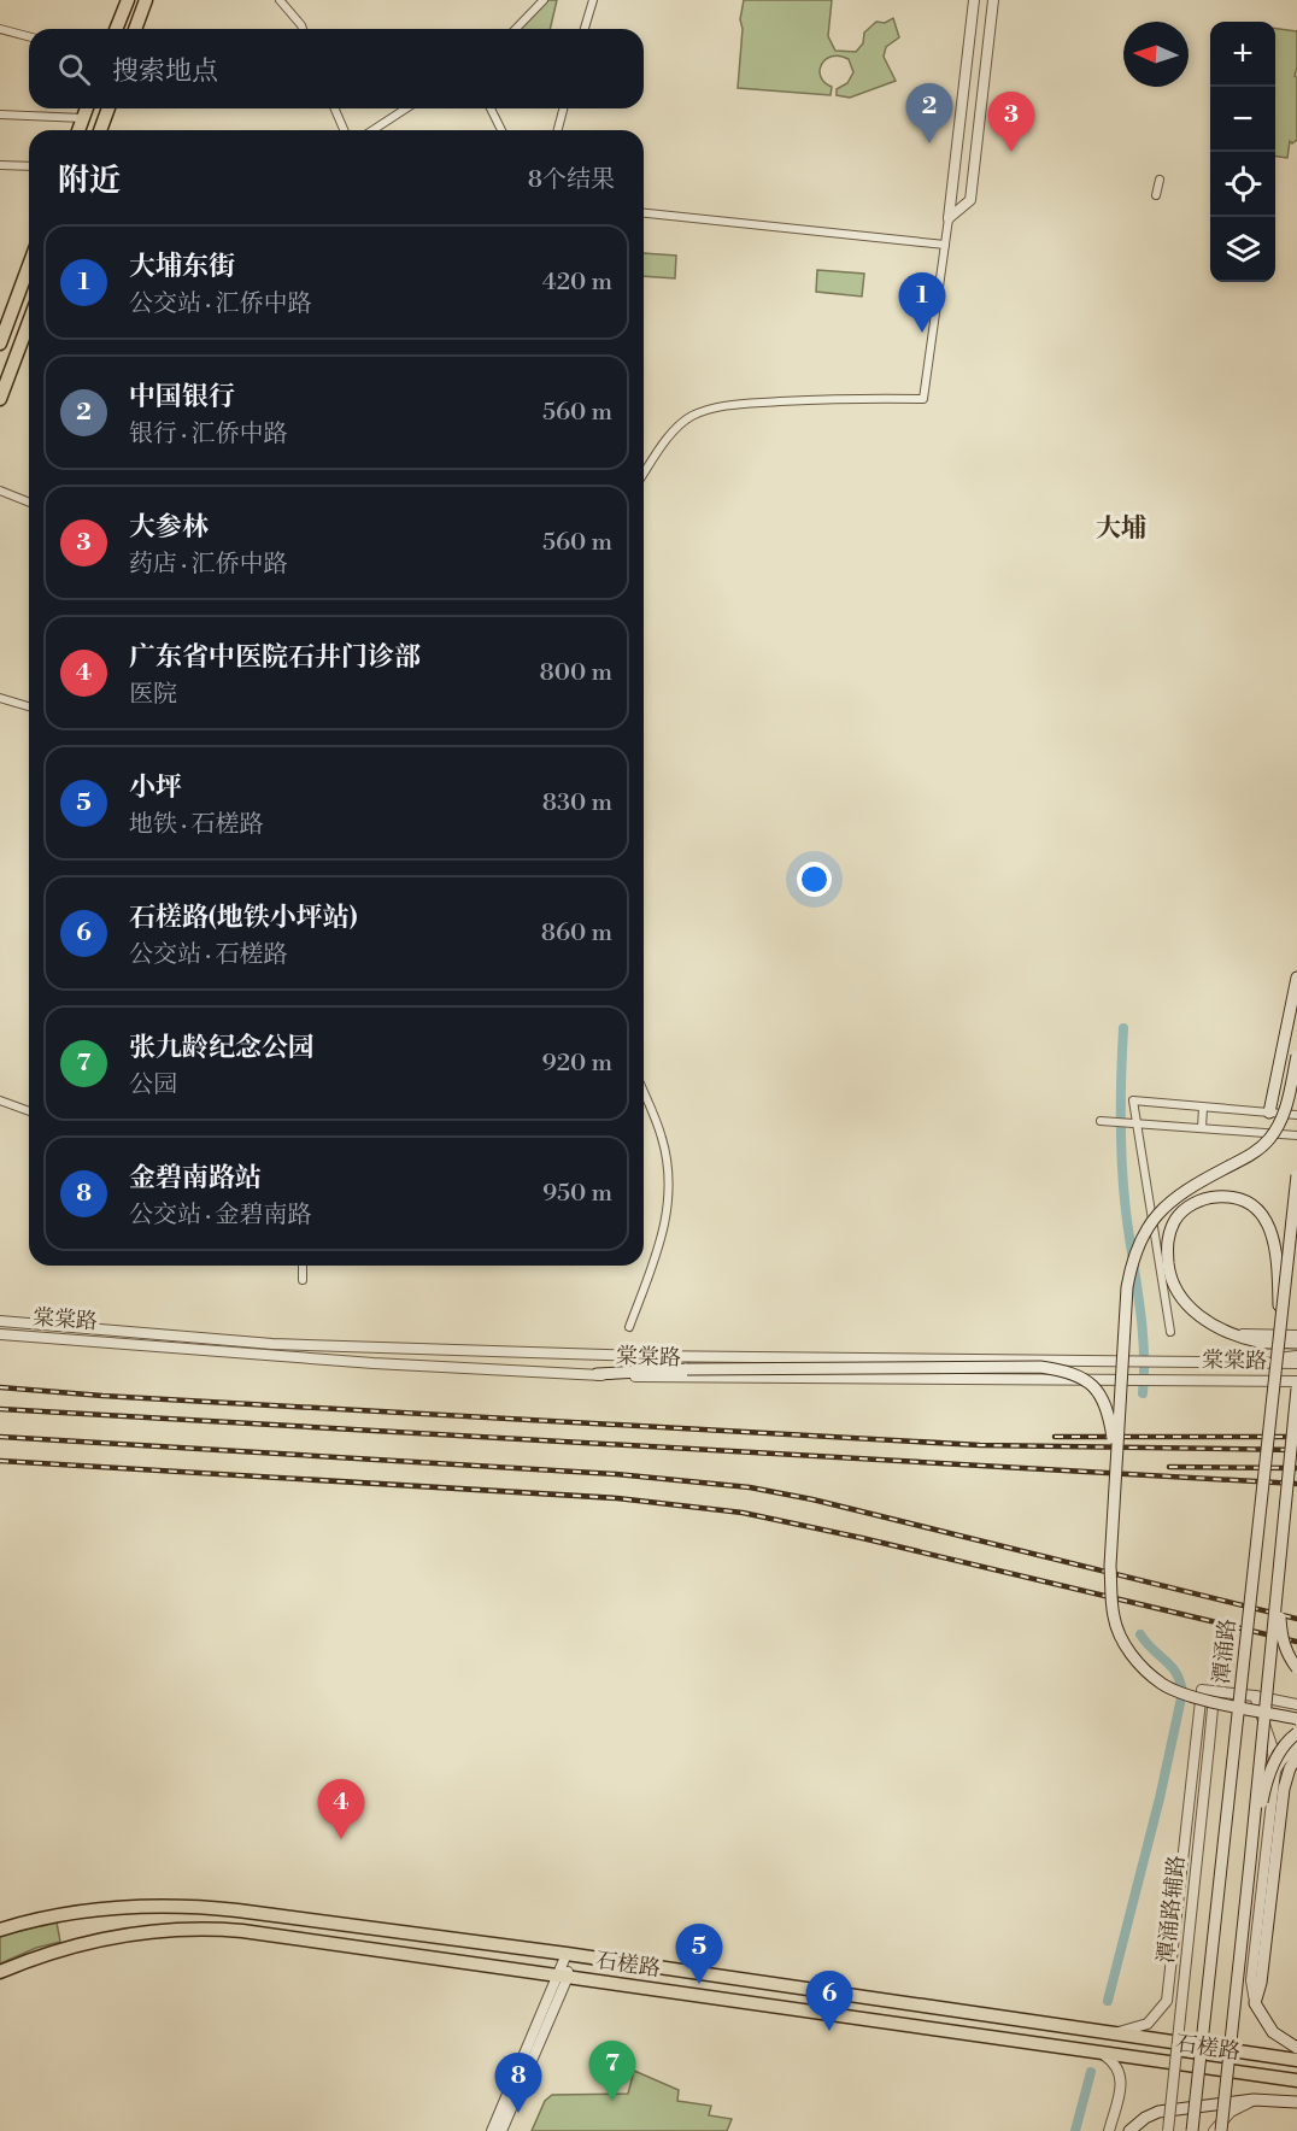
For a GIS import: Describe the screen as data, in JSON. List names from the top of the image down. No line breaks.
{"streets":{"main road":["潭涌路","石槎路"],"street":["棠棠路","潭涌路辅路"]},"districts":["大埔"],"north":"left","page":{"map_buttons":["+","−"],"search":"搜索地点","pins":["2","3","1","4","5","6","7","8"],"heading":["附近","8个结果"],"list":[{"mark":"1","name":"大埔东街","note":"公交站 · 汇侨中路","value":"420 m"},{"mark":"2","name":"中国银行","note":"银行 · 汇侨中路","value":"560 m"},{"mark":"3","name":"大参林","note":"药店 · 汇侨中路","value":"560 m"},{"mark":"4","name":"广东省中医院石井门诊部","note":"医院","value":"800 m"},{"mark":"5","name":"小坪","note":"地铁 · 石槎路","value":"830 m"},{"mark":"6","name":"石槎路(地铁小坪站)","note":"公交站 · 石槎路","value":"860 m"},{"mark":"7","name":"张九龄纪念公园","note":"公园","value":"920 m"},{"mark":"8","name":"金碧南路站","note":"公交站 · 金碧南路","value":"950 m"}]}}
